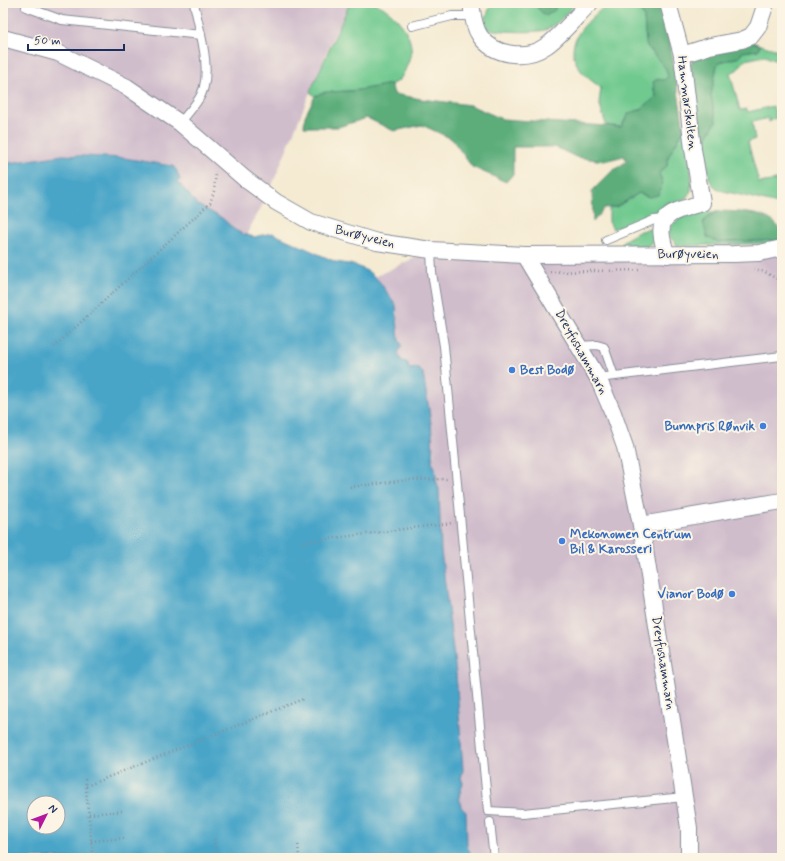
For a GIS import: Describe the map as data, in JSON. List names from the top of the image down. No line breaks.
{"streets":{"street":["Hammarskolten","Burøyveien","Dreyfushammarn"]},"crossings":[["Burøyveien","Dreyfushammarn"]],"places":["Best Bodø","Bunnpris Rønvik","Mekonomen Centrum Bil & Karosseri","Vianor Bodø"],"scale_bar":"50 m","north":"top right"}
